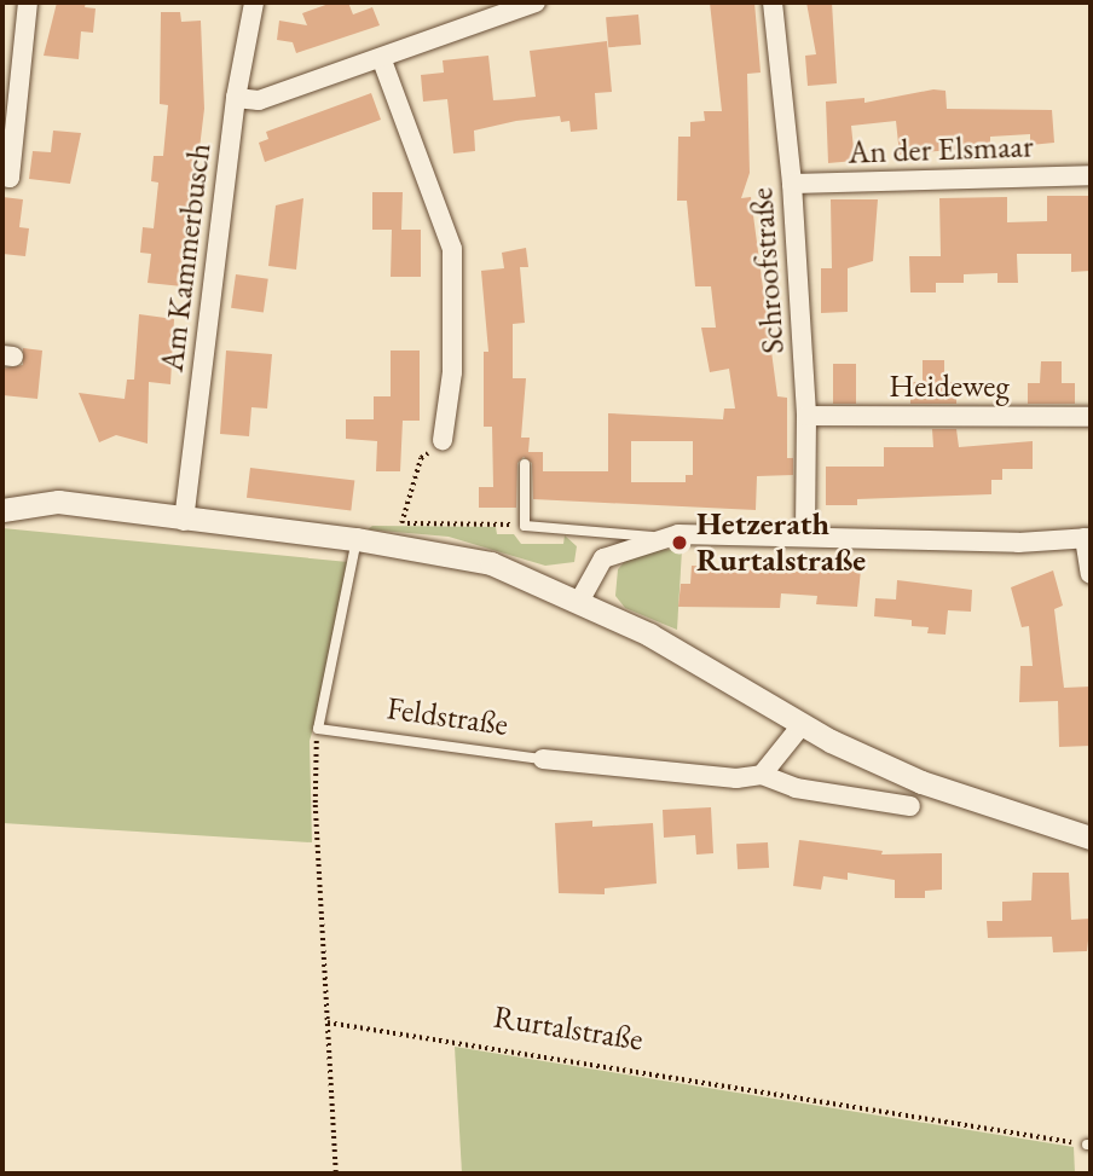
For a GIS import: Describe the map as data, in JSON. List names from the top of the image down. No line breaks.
{"streets":{"street":["An der Elsmaar","Am Kammerbusch","Schroofstraße","Heideweg","Feldstraße"],"path":["Rurtalstraße"]},"crossings":[["An der Elsmaar","Schroofstraße"],["Schroofstraße","Heideweg"]],"places":["Hetzerath Rurtalstraße"]}
